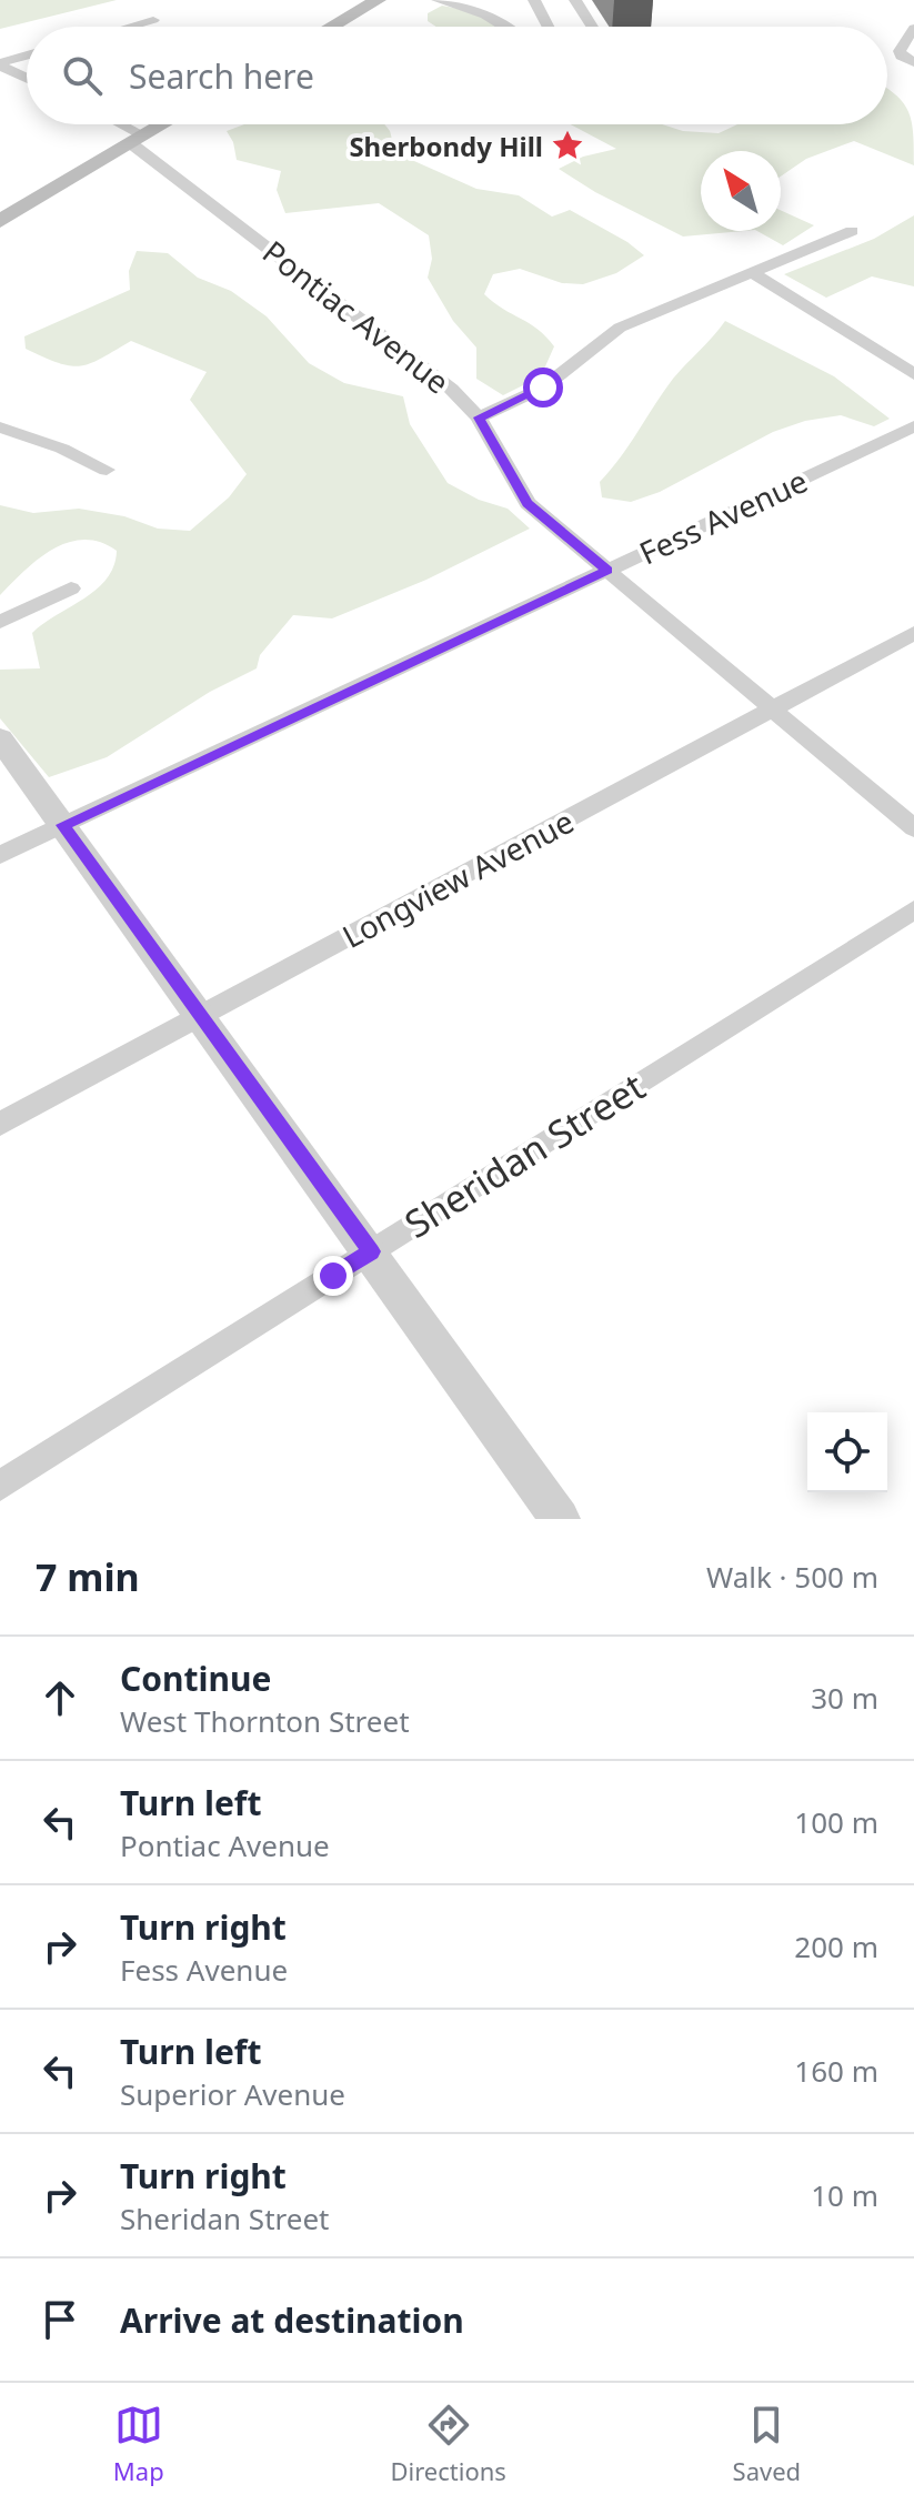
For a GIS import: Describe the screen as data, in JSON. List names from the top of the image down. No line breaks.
{"streets":{"street":["Pontiac Avenue","Fess Avenue","Longview Avenue","Sheridan Street"]},"crossings":[["Pontiac Avenue","Fess Avenue"],["Pontiac Avenue","Longview Avenue"]],"places":{"place":["Sherbondy Hill"]},"north":"top left","page":{"search":"Search here","heading":["7 min","Walk · 500 m"],"list":[["Continue","West Thornton Street","30 m"],["Turn left","Pontiac Avenue","100 m"],["Turn right","Fess Avenue","200 m"],["Turn left","Superior Avenue","160 m"],["Turn right","Sheridan Street","10 m"],"Arrive at destination"],"nav":["Map","Directions","Saved"]}}
